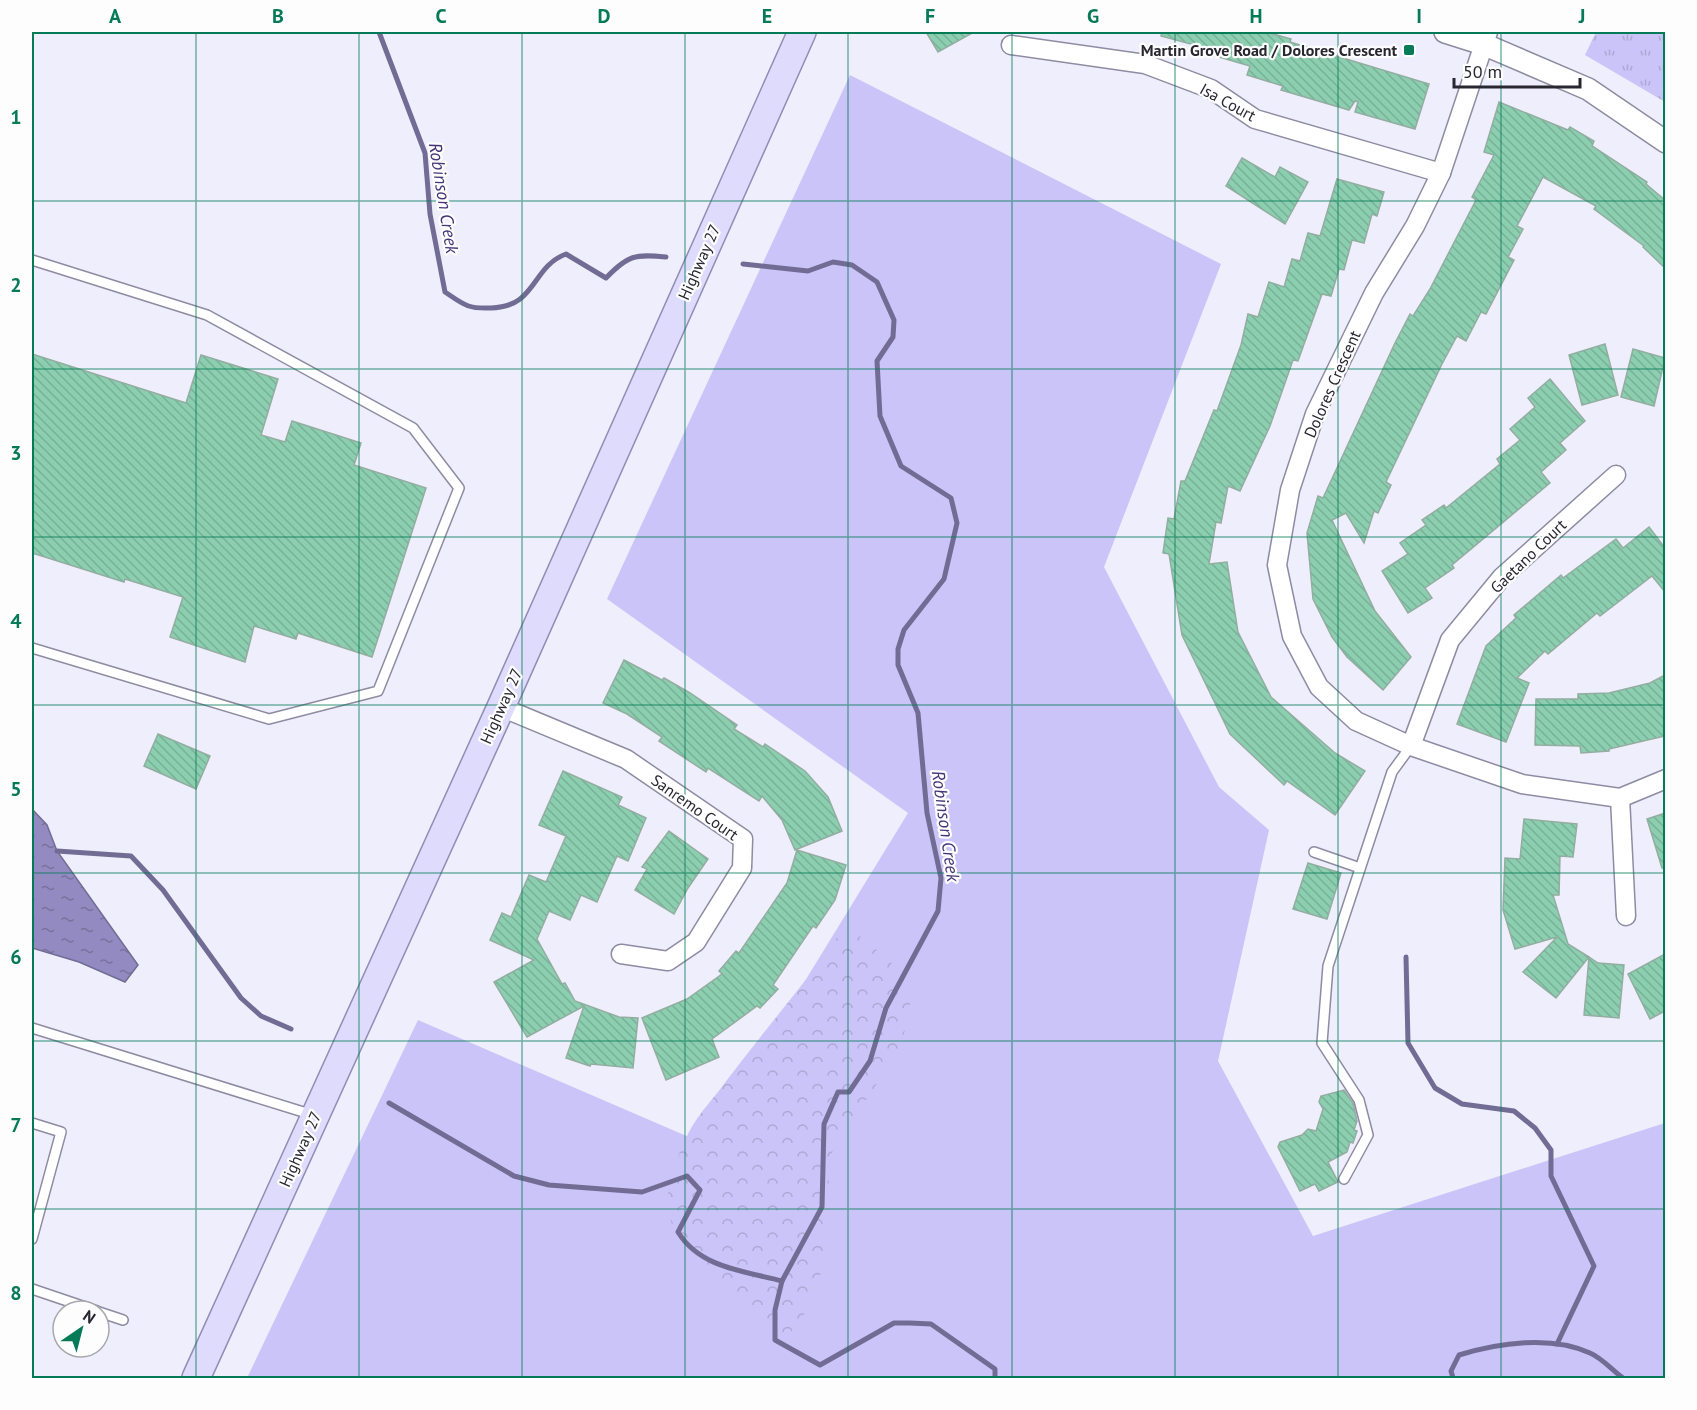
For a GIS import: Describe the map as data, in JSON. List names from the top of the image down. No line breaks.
{"streets":{"main road":["Highway 27"],"street":["Isa Court","Dolores Crescent","Gaetano Court","Sanremo Court"]},"crossings":[["Isa Court","Dolores Crescent"],["Highway 27","Sanremo Court"],["Dolores Crescent","Gaetano Court"]],"water":["Robinson Creek"],"places":{"transit":["Martin Grove Road / Dolores Crescent"]},"scale_bar":"50 m","north":"top right","grid":{"columns":["A","B","C","D","E","F","G","H","I","J"],"rows":["1","2","3","4","5","6","7","8"]}}
